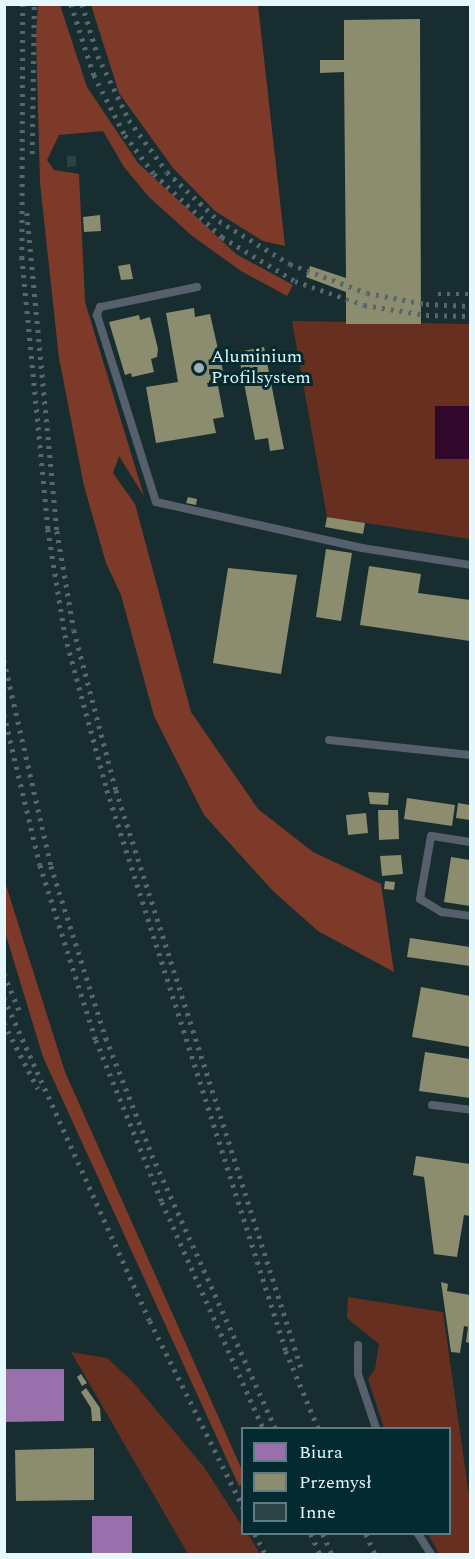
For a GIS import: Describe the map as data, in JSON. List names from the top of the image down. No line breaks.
{"places":["Aluminium Profilsystem"],"legend":["Biura","Przemysł","Inne"]}
